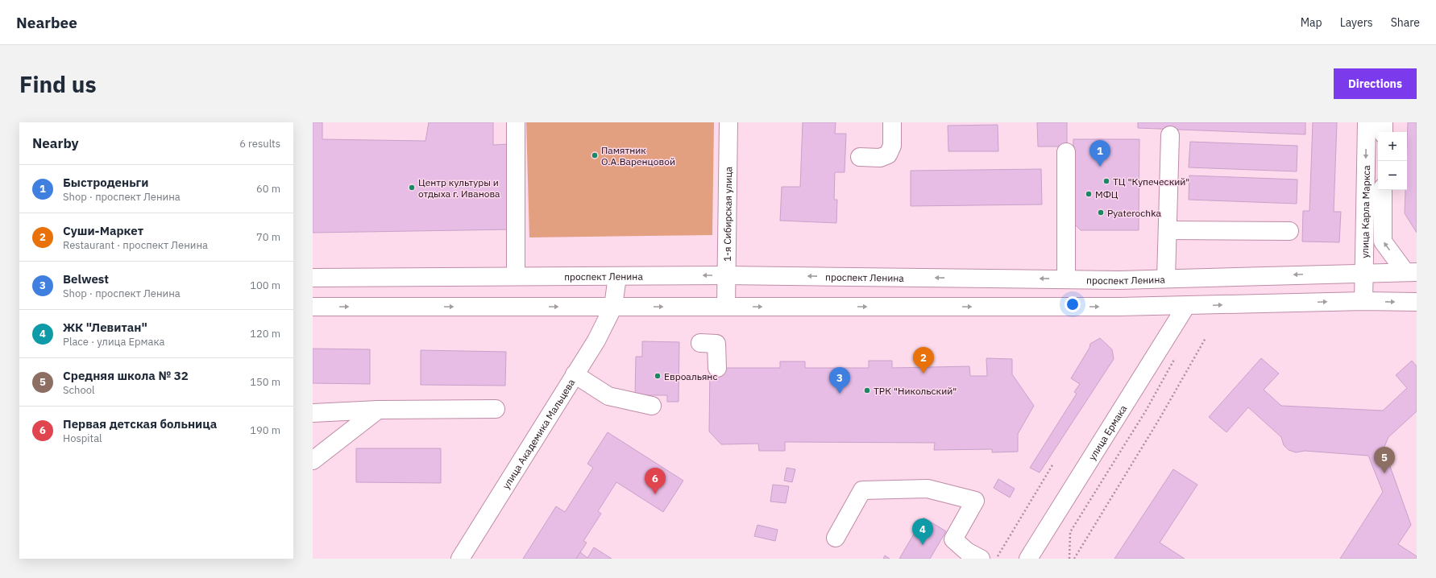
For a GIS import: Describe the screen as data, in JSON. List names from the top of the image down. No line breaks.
{"streets":{"main road":["улица Карла Маркса","1-я Сибирская улица","проспект Ленина","улица Ермака","улица Академика Мальцева"]},"crossings":[["улица Карла Маркса","проспект Ленина"],["1-я Сибирская улица","проспект Ленина"],["проспект Ленина","улица Ермака"],["проспект Ленина","улица Академика Мальцева"]],"places":["Памятник О.А.Варенцовой","ТЦ \"Купеческий\"","Центр культуры и отдыха г. Иванова","МФЦ","Pyaterochka","Евроальянс","ТРК \"Никольский\""],"page":{"header":"Nearbee","nav":["Map","Layers","Share"],"buttons":"Directions","title":"Find us","heading":["Nearby","6 results"],"map_buttons":["+","−"],"pins":["1","2","3","5","6","4"],"list":[{"mark":"1","name":"Быстроденьги","note":"Shop · проспект Ленина","value":"60 m"},{"mark":"2","name":"Суши-Маркет","note":"Restaurant · проспект Ленина","value":"70 m"},{"mark":"3","name":"Belwest","note":"Shop · проспект Ленина","value":"100 m"},{"mark":"4","name":"ЖК \"Левитан\"","note":"Place · улица Ермака","value":"120 m"},{"mark":"5","name":"Средняя школа № 32","note":"School","value":"150 m"},{"mark":"6","name":"Первая детская больница","note":"Hospital","value":"190 m"}]}}
